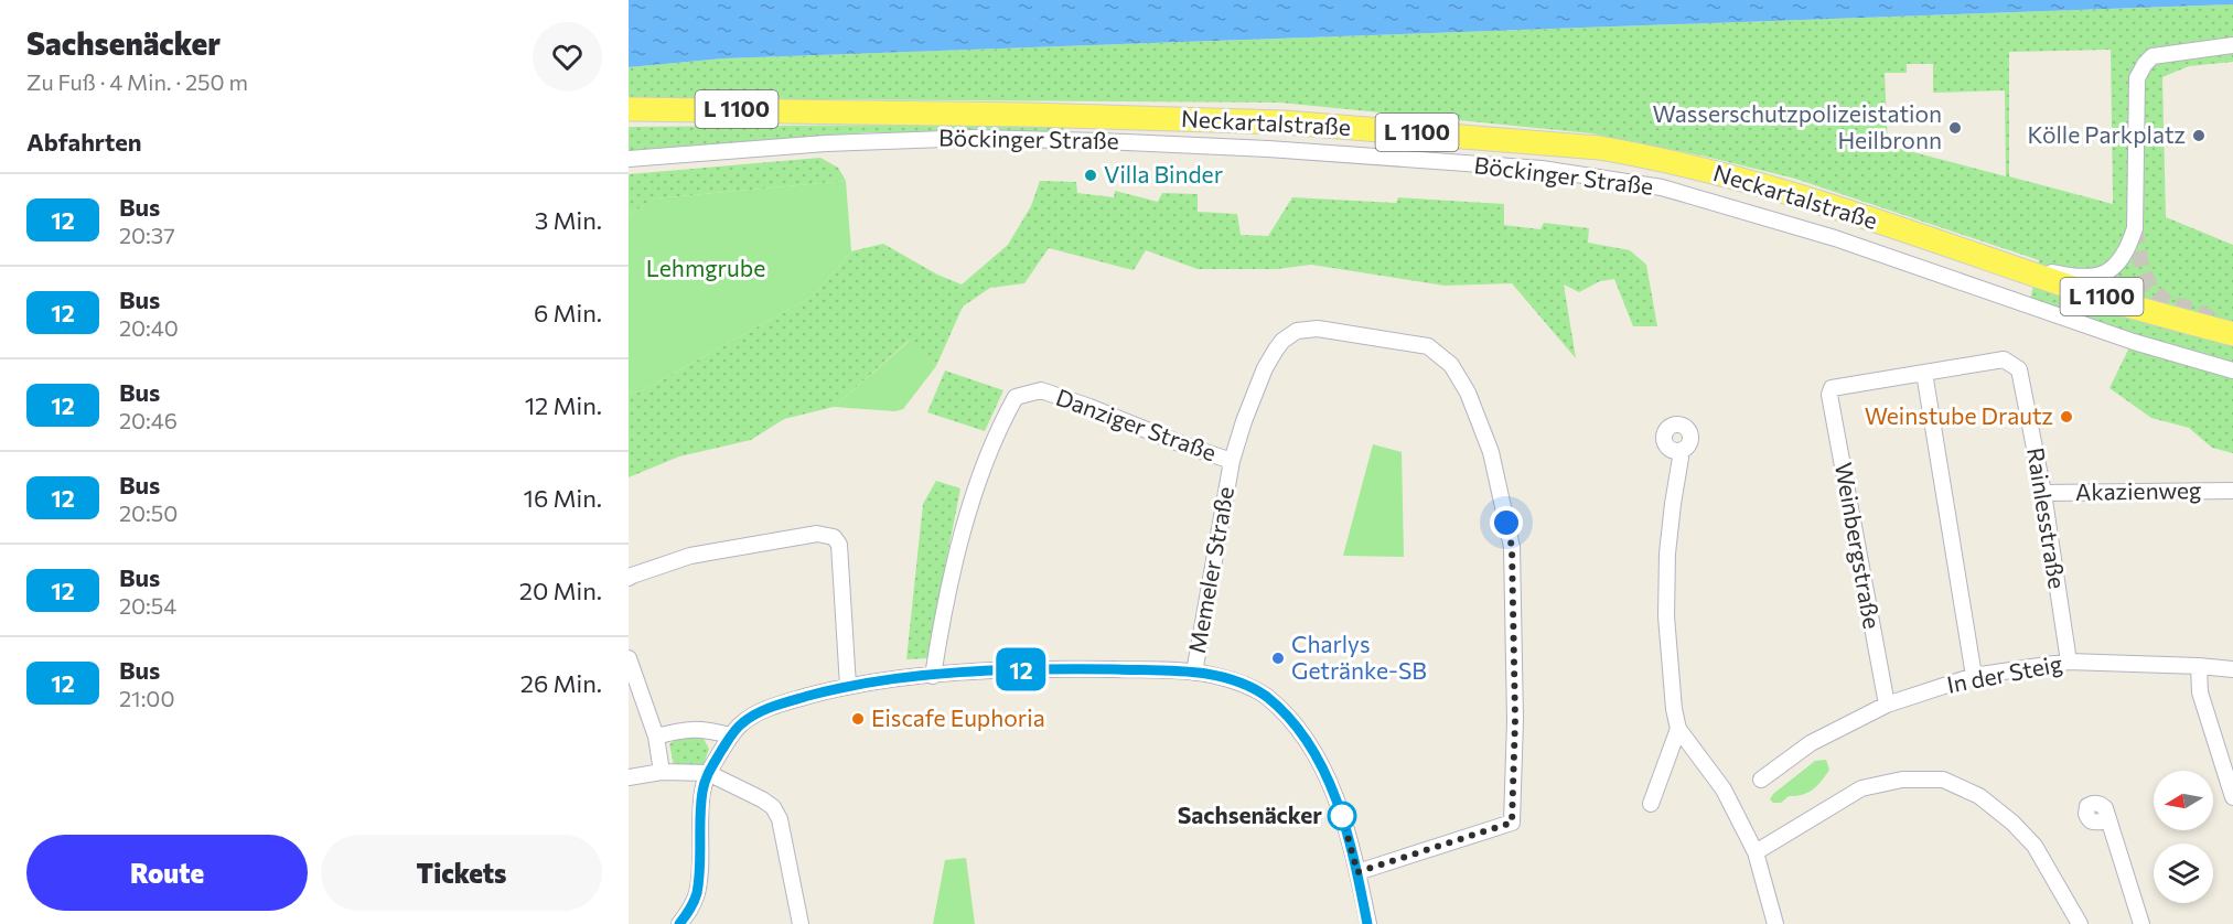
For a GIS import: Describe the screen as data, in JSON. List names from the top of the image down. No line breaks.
{"streets":{"main road":["L 1100","Neckartalstraße"],"street":["Böckinger Straße","Danziger Straße","Akazienweg","Rainlesstraße","Weinbergstraße","Memeler Straße","In der Steig"]},"crossings":[["Danziger Straße","Memeler Straße"],["Akazienweg","Rainlesstraße"],["Rainlesstraße","Weinbergstraße"],["Rainlesstraße","In der Steig"],["Weinbergstraße","In der Steig"]],"parks":["Lehmgrube"],"places":["Wasserschutzpolizeistation Heilbronn","Kölle Parkplatz","Villa Binder","Weinstube Drautz","Charlys Getränke-SB","Eiscafe Euphoria","Sachsenäcker"],"lines":["bus line 12"],"north":"left","page":{"heading":[["Sachsenäcker","Zu Fuß · 4 Min. · 250 m"],"Abfahrten"],"on_map":"12","list":[{"mark":"12","name":"Bus","note":"20:37","value":"3 Min."},{"mark":"12","name":"Bus","note":"20:40","value":"6 Min."},{"mark":"12","name":"Bus","note":"20:46","value":"12 Min."},{"mark":"12","name":"Bus","note":"20:50","value":"16 Min."},{"mark":"12","name":"Bus","note":"20:54","value":"20 Min."},{"mark":"12","name":"Bus","note":"21:00","value":"26 Min."}],"buttons":["Route","Tickets"]}}
